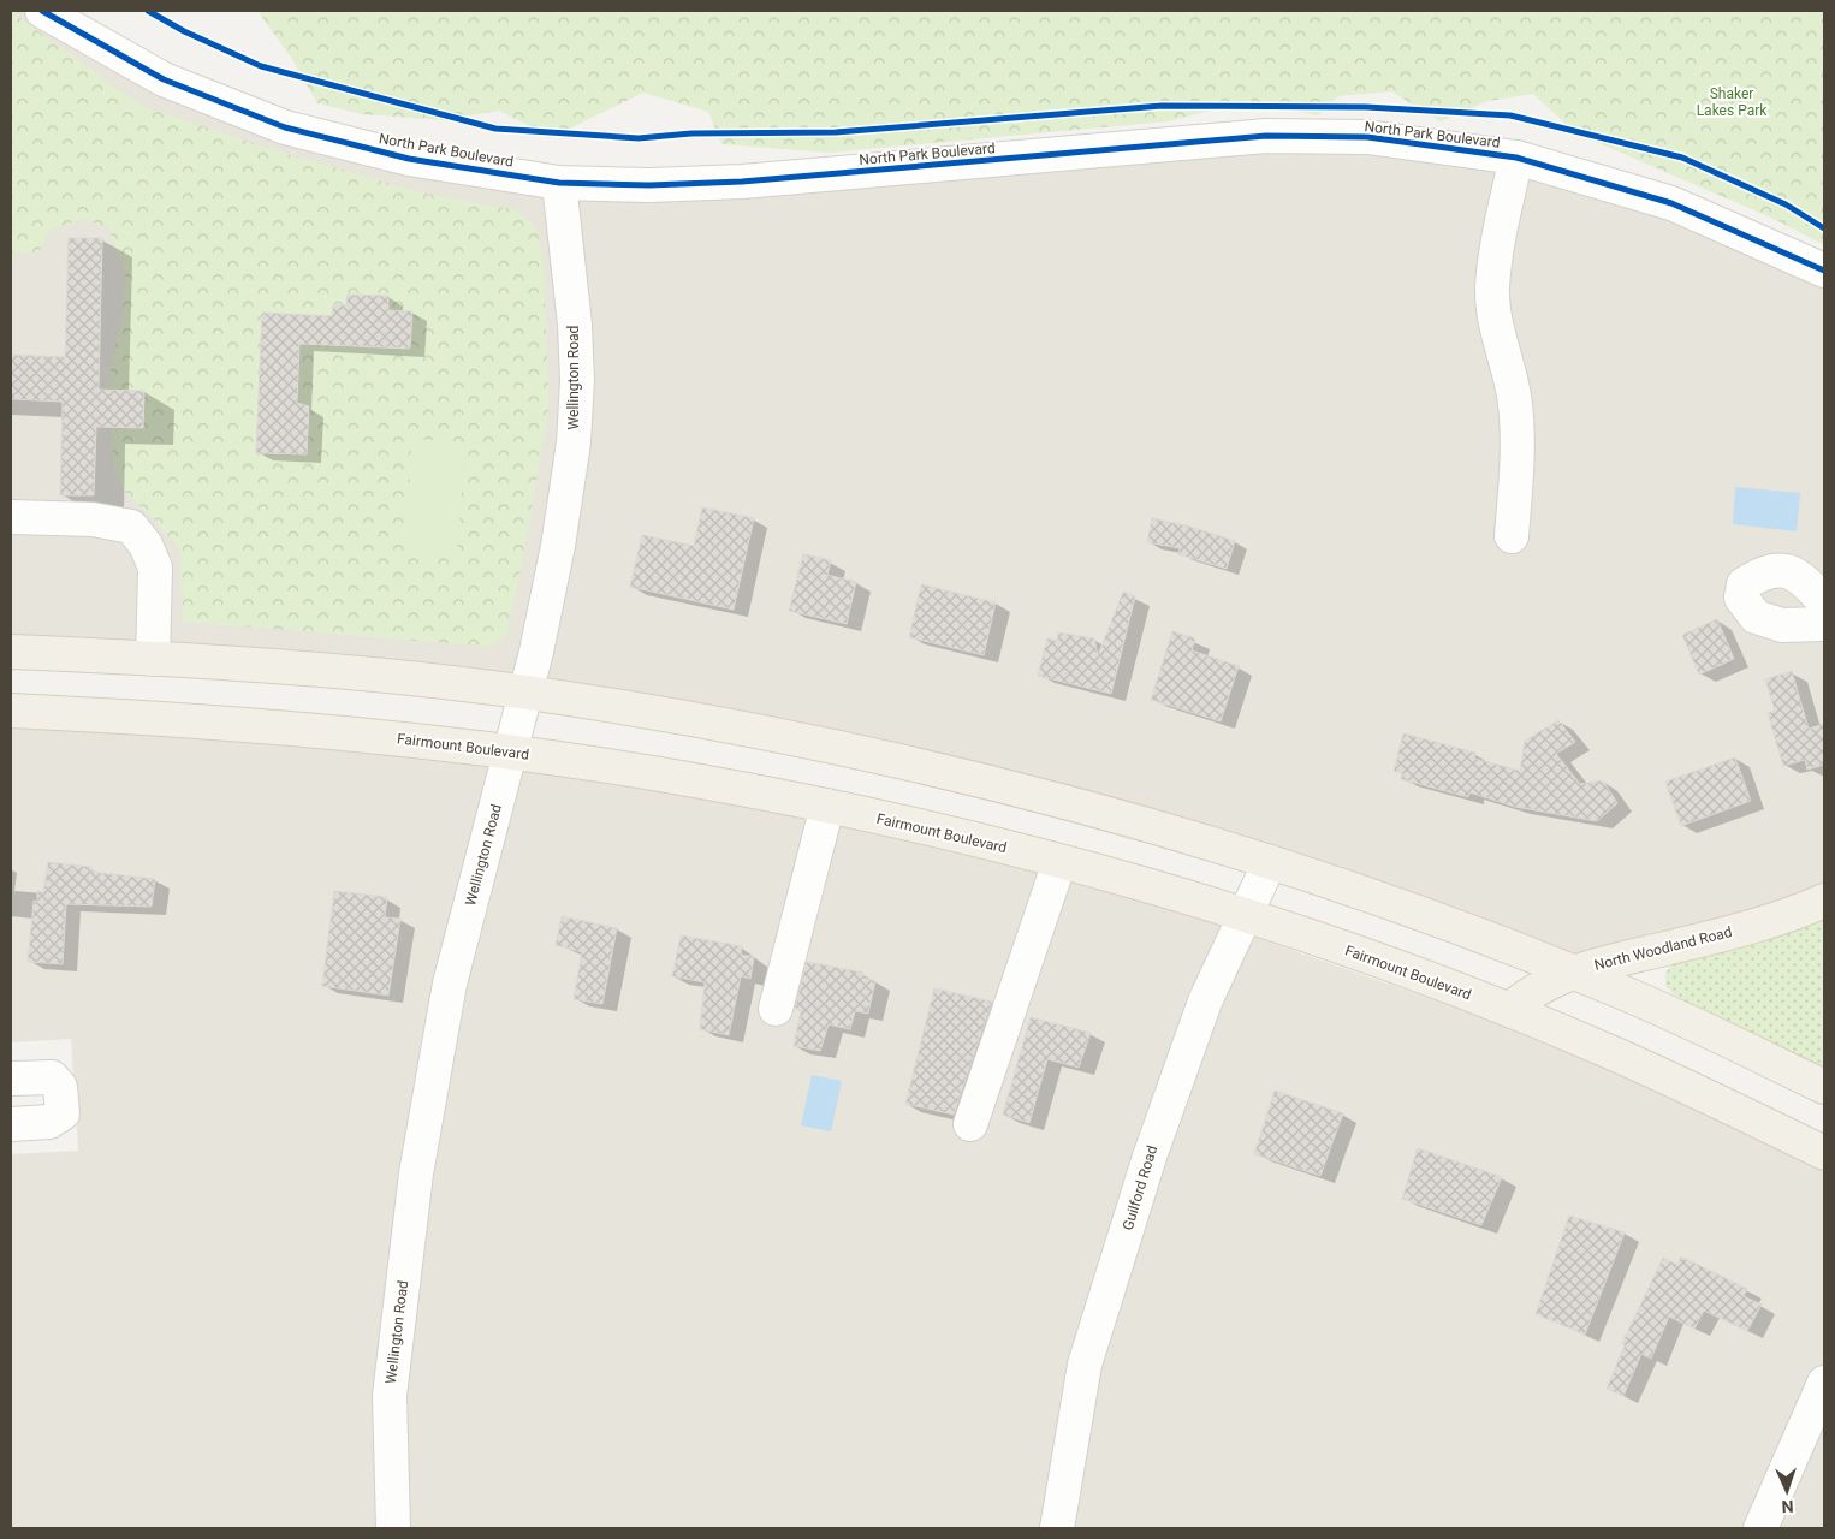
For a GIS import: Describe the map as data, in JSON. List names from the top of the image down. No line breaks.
{"streets":{"main road":["Fairmount Boulevard","North Woodland Road"],"street":["North Park Boulevard","Wellington Road","Guilford Road"]},"crossings":[["North Park Boulevard","Wellington Road"],["Wellington Road","Fairmount Boulevard"],["Fairmount Boulevard","North Woodland Road"],["Fairmount Boulevard","Guilford Road"]],"parks":["Shaker Lakes Park"],"north":"bottom"}
